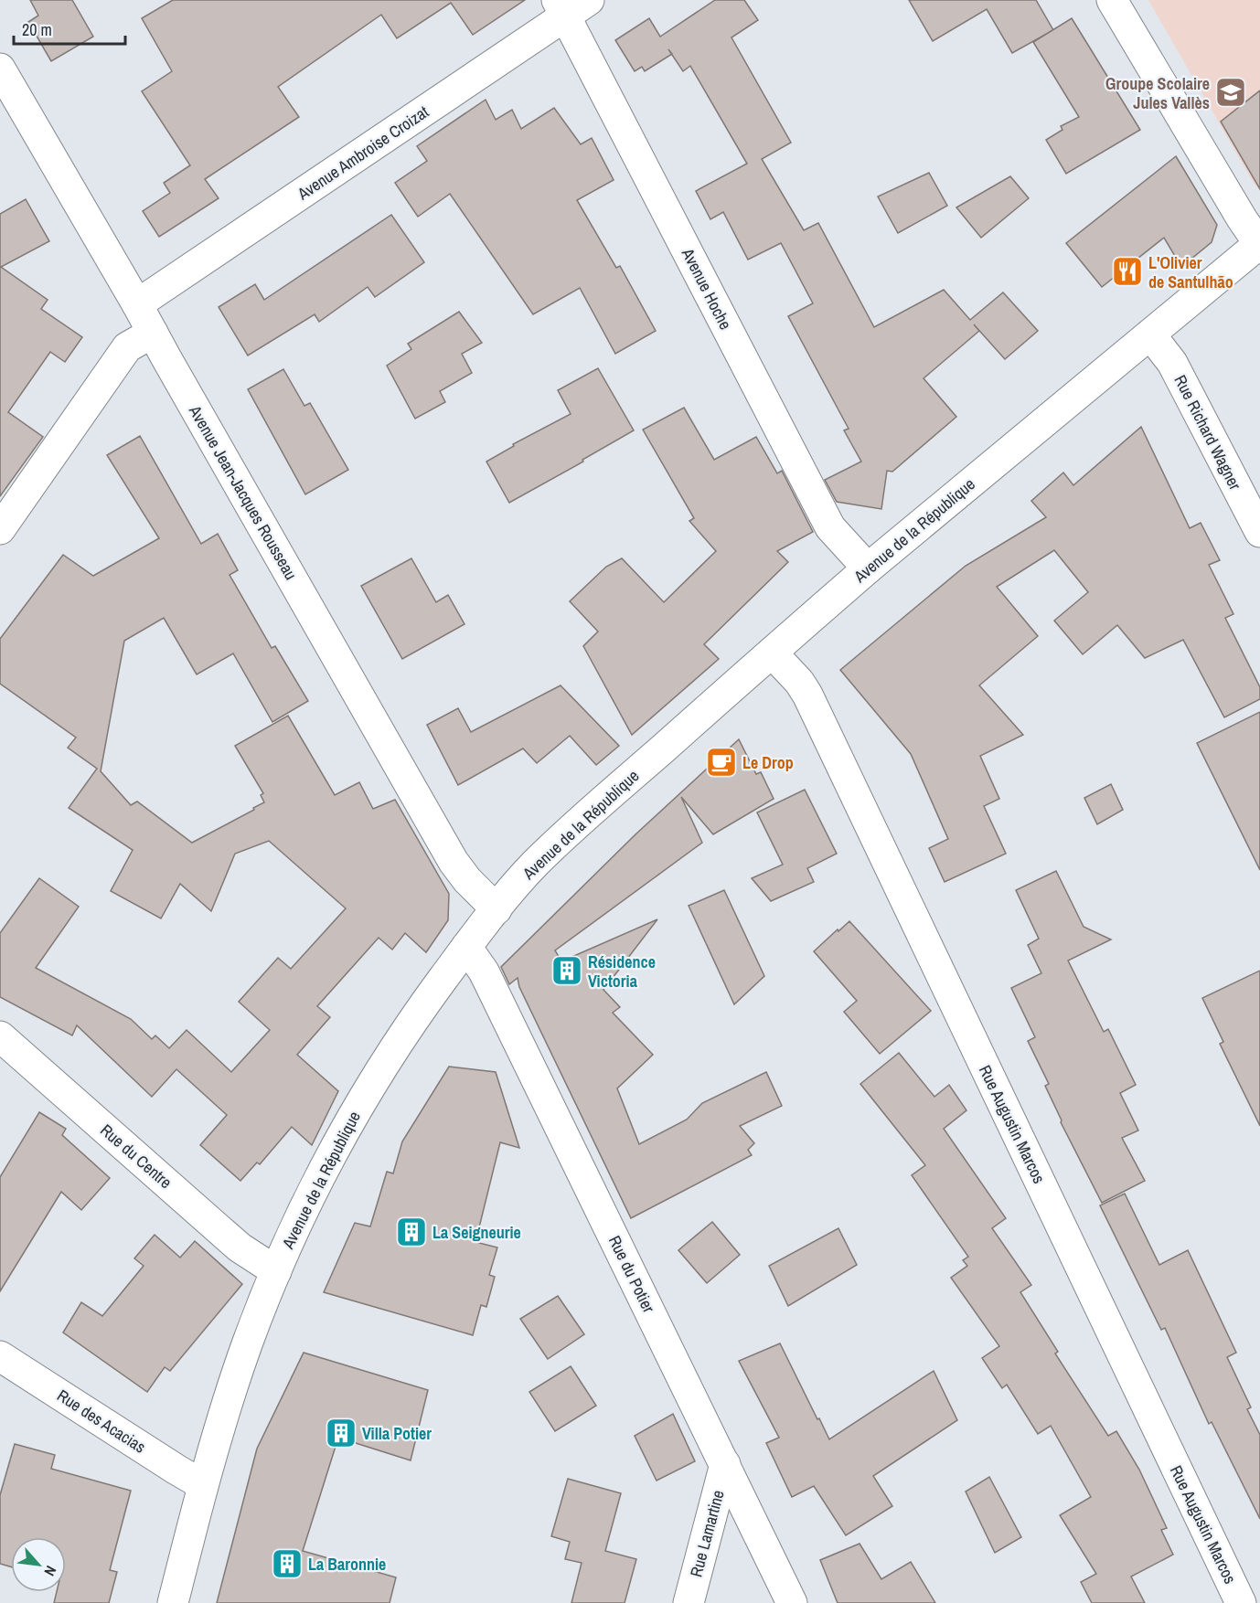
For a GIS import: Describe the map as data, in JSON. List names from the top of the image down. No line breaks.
{"streets":{"street":["Avenue Ambroise Croizat","Avenue Hoche","Rue Richard Wagner","Avenue Jean-Jacques Rousseau","Avenue de la République","Rue Augustin Marcos","Rue du Centre","Rue du Potier","Rue des Acacias","Rue Lamartine"]},"crossings":[["Avenue Ambroise Croizat","Avenue Hoche"],["Avenue Ambroise Croizat","Avenue Jean-Jacques Rousseau"],["Avenue Hoche","Avenue de la République"],["Rue Richard Wagner","Avenue de la République"],["Avenue Jean-Jacques Rousseau","Avenue de la République"],["Avenue de la République","Rue Augustin Marcos"],["Avenue de la République","Rue du Centre"],["Avenue de la République","Rue du Potier"],["Avenue de la République","Rue des Acacias"],["Rue du Potier","Rue Lamartine"]],"places":{"school or university":["Groupe Scolaire Jules Vallès"],"restaurant":["L'Olivier de Santulhão"],"cafe":["Le Drop"],"building":["Résidence Victoria","La Seigneurie","Villa Potier","La Baronnie"]},"scale_bar":"20 m","north":"bottom right"}
